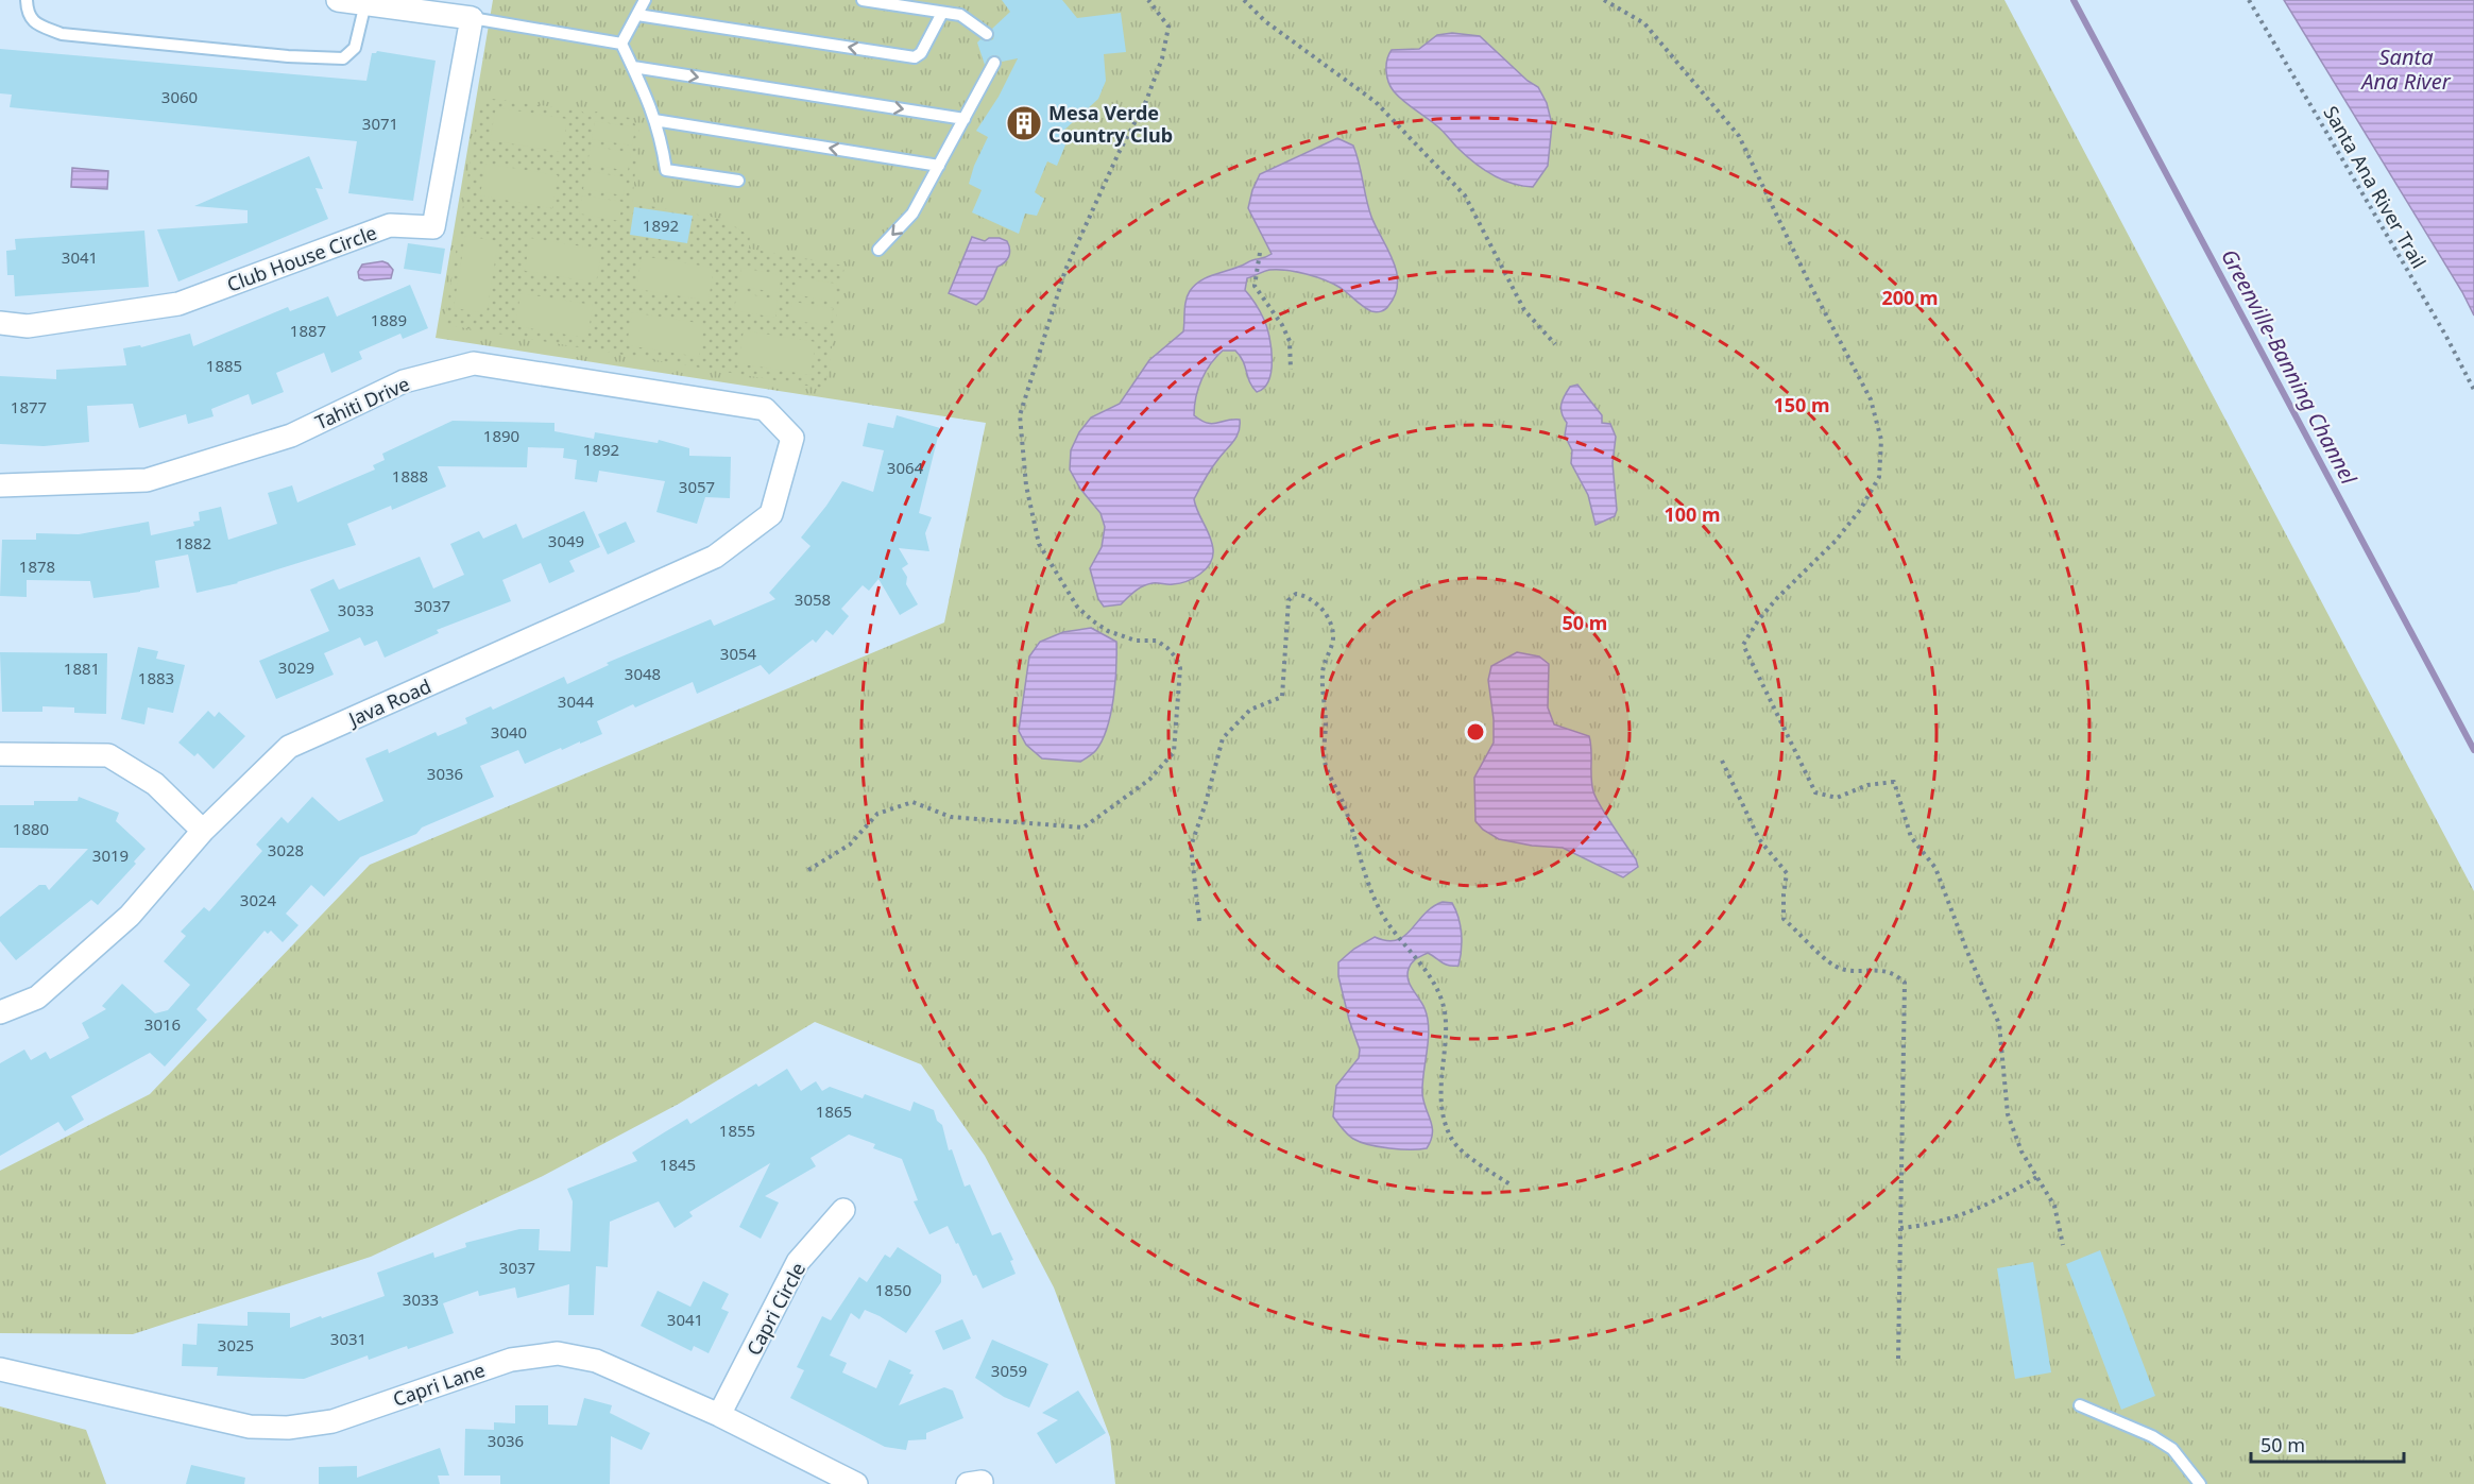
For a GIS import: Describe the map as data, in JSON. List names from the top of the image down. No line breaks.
{"streets":{"street":["Club House Circle","Tahiti Drive","Java Road","Capri Circle","Capri Lane"],"path":["Santa Ana River Trail"]},"crossings":[["Tahiti Drive","Java Road"],["Capri Circle","Capri Lane"]],"water":["Santa Ana River","Greenville-Banning Channel"],"places":{"building":["Mesa Verde Country Club"]},"house_numbers":["3060","3071","1892","3041","1889","1887","1885","1877","1890","1892","3064","1888","3057","3049","1882","1878","3058","3037","3033","3054","3029","1881","3048","1883","3044","3040","3036","1880","3028","3019","3024","3016","1865","1855","1845","3037","1850","3033","3041","3031","3025","3059","3036"],"scale_bar":"50 m","rings":["200 m","150 m","100 m","50 m"]}
